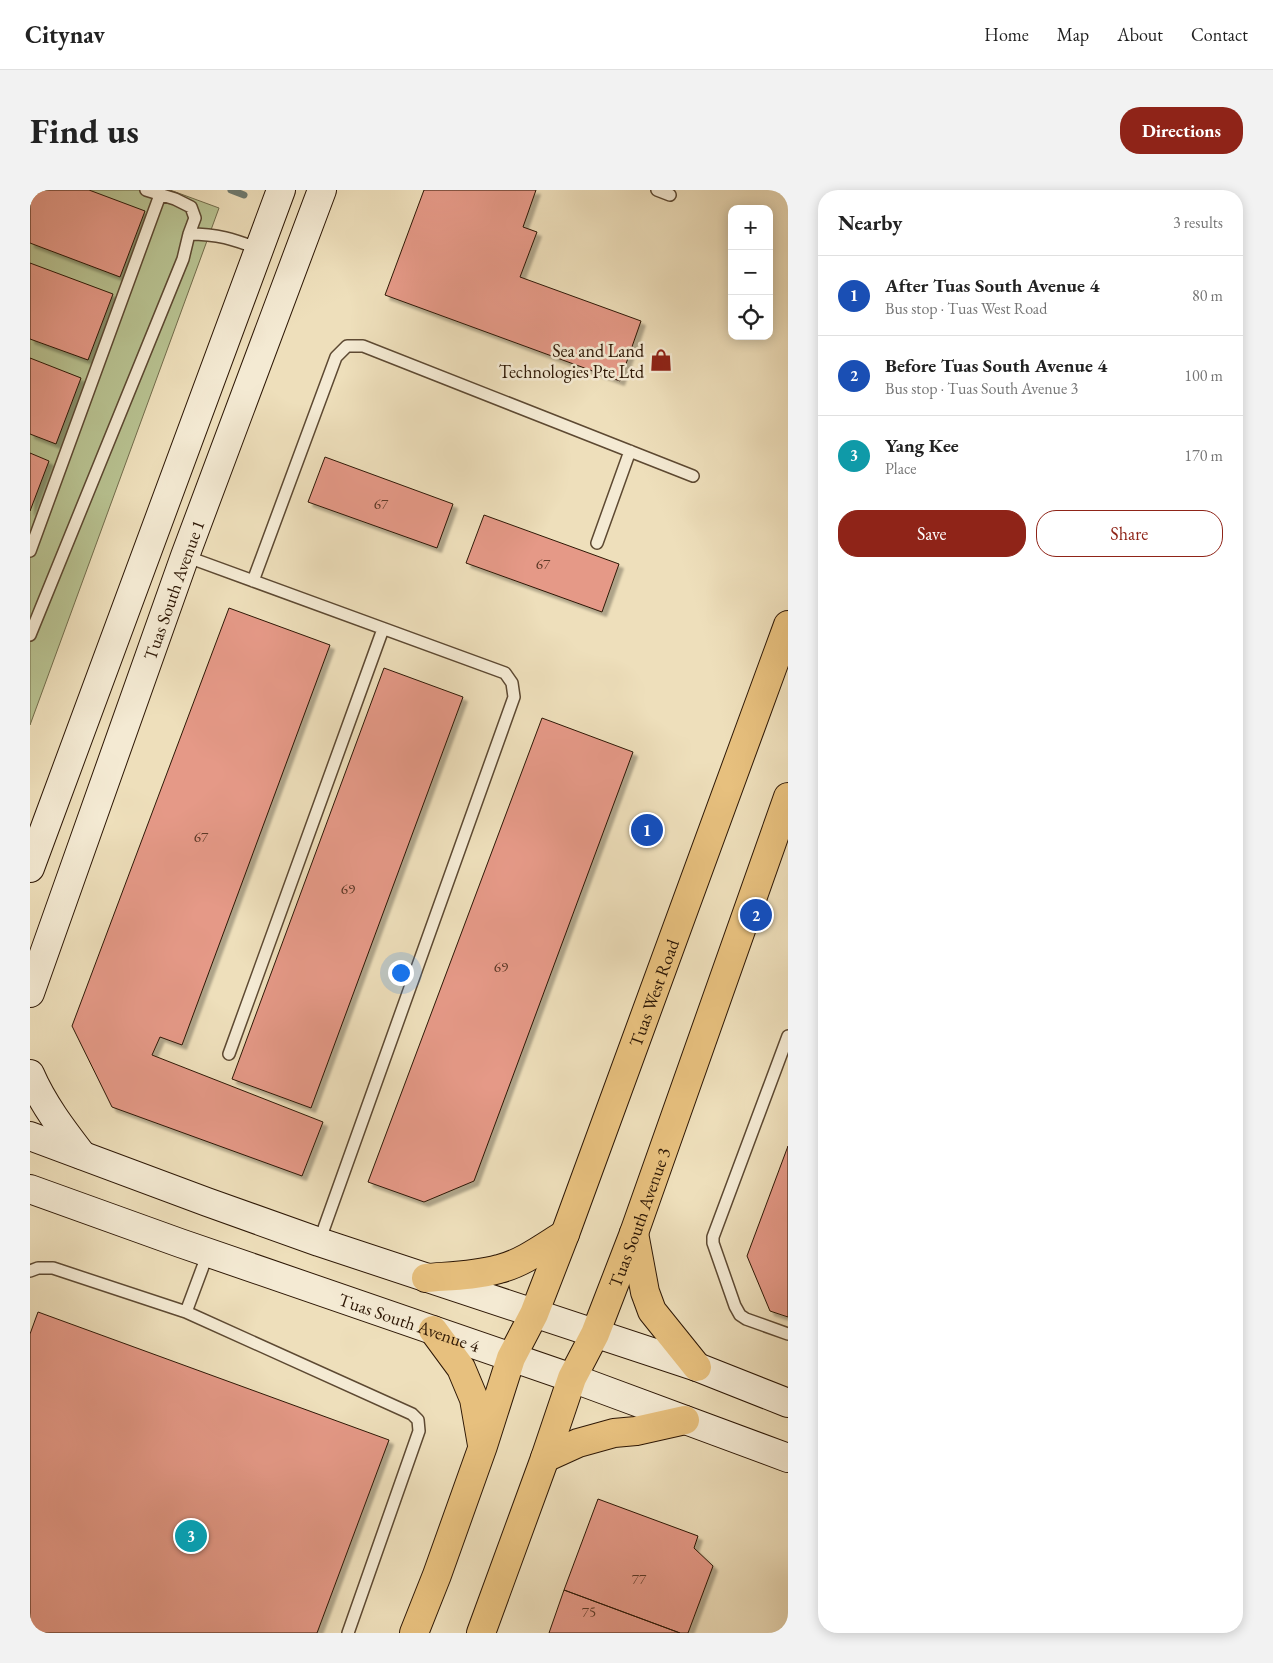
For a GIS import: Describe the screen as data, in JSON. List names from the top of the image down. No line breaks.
{"streets":{"main road":["Tuas South Avenue 1","Tuas West Road","Tuas South Avenue 3","Tuas South Avenue 4"]},"crossings":[["Tuas West Road","Tuas South Avenue 4"],["Tuas South Avenue 3","Tuas South Avenue 4"]],"places":{"shop":["Sea and Land Technologies Pte Ltd"]},"house_numbers":["67","67","67","69","69","77","75"],"page":{"header":"Citynav","nav":["Home","Map","About","Contact"],"buttons":["Directions",["Save","Share"]],"title":"Find us","heading":["Nearby","3 results"],"map_buttons":["+","−"],"list":[{"mark":"1","name":"After Tuas South Avenue 4","note":"Bus stop · Tuas West Road","value":"80 m"},{"mark":"2","name":"Before Tuas South Avenue 4","note":"Bus stop · Tuas South Avenue 3","value":"100 m"},{"mark":"3","name":"Yang Kee","note":"Place","value":"170 m"}],"pins":["1","2","3"]}}
